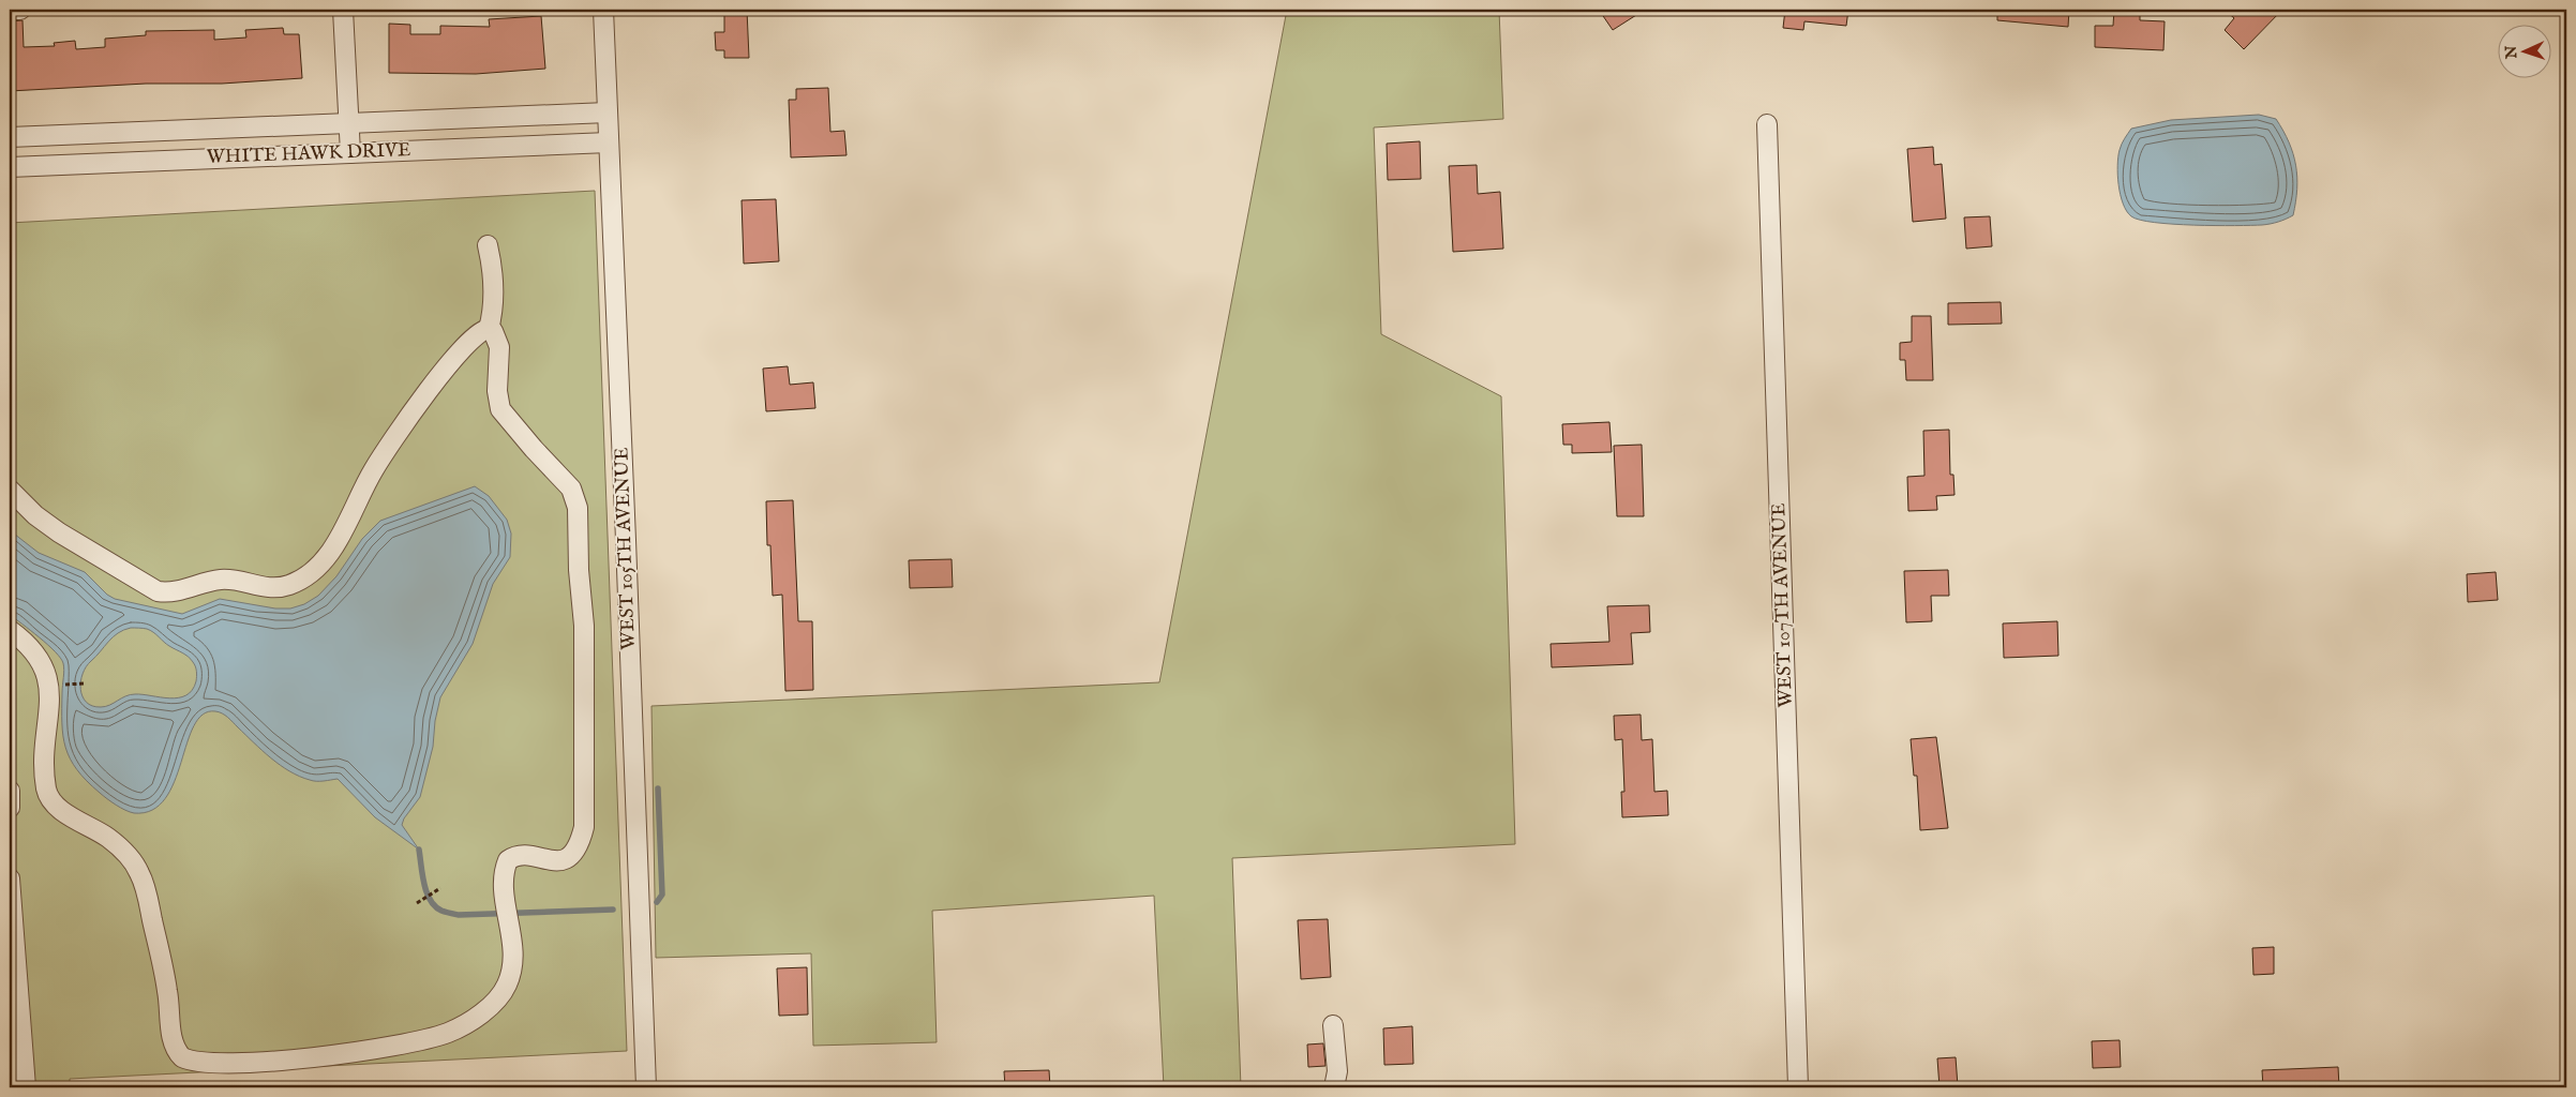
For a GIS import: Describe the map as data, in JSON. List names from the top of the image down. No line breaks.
{"streets":{"street":["WHITE HAWK DRIVE","WEST 105TH AVENUE","WEST 107TH AVENUE"]},"crossings":[["WHITE HAWK DRIVE","WEST 105TH AVENUE"]],"north":"left"}
